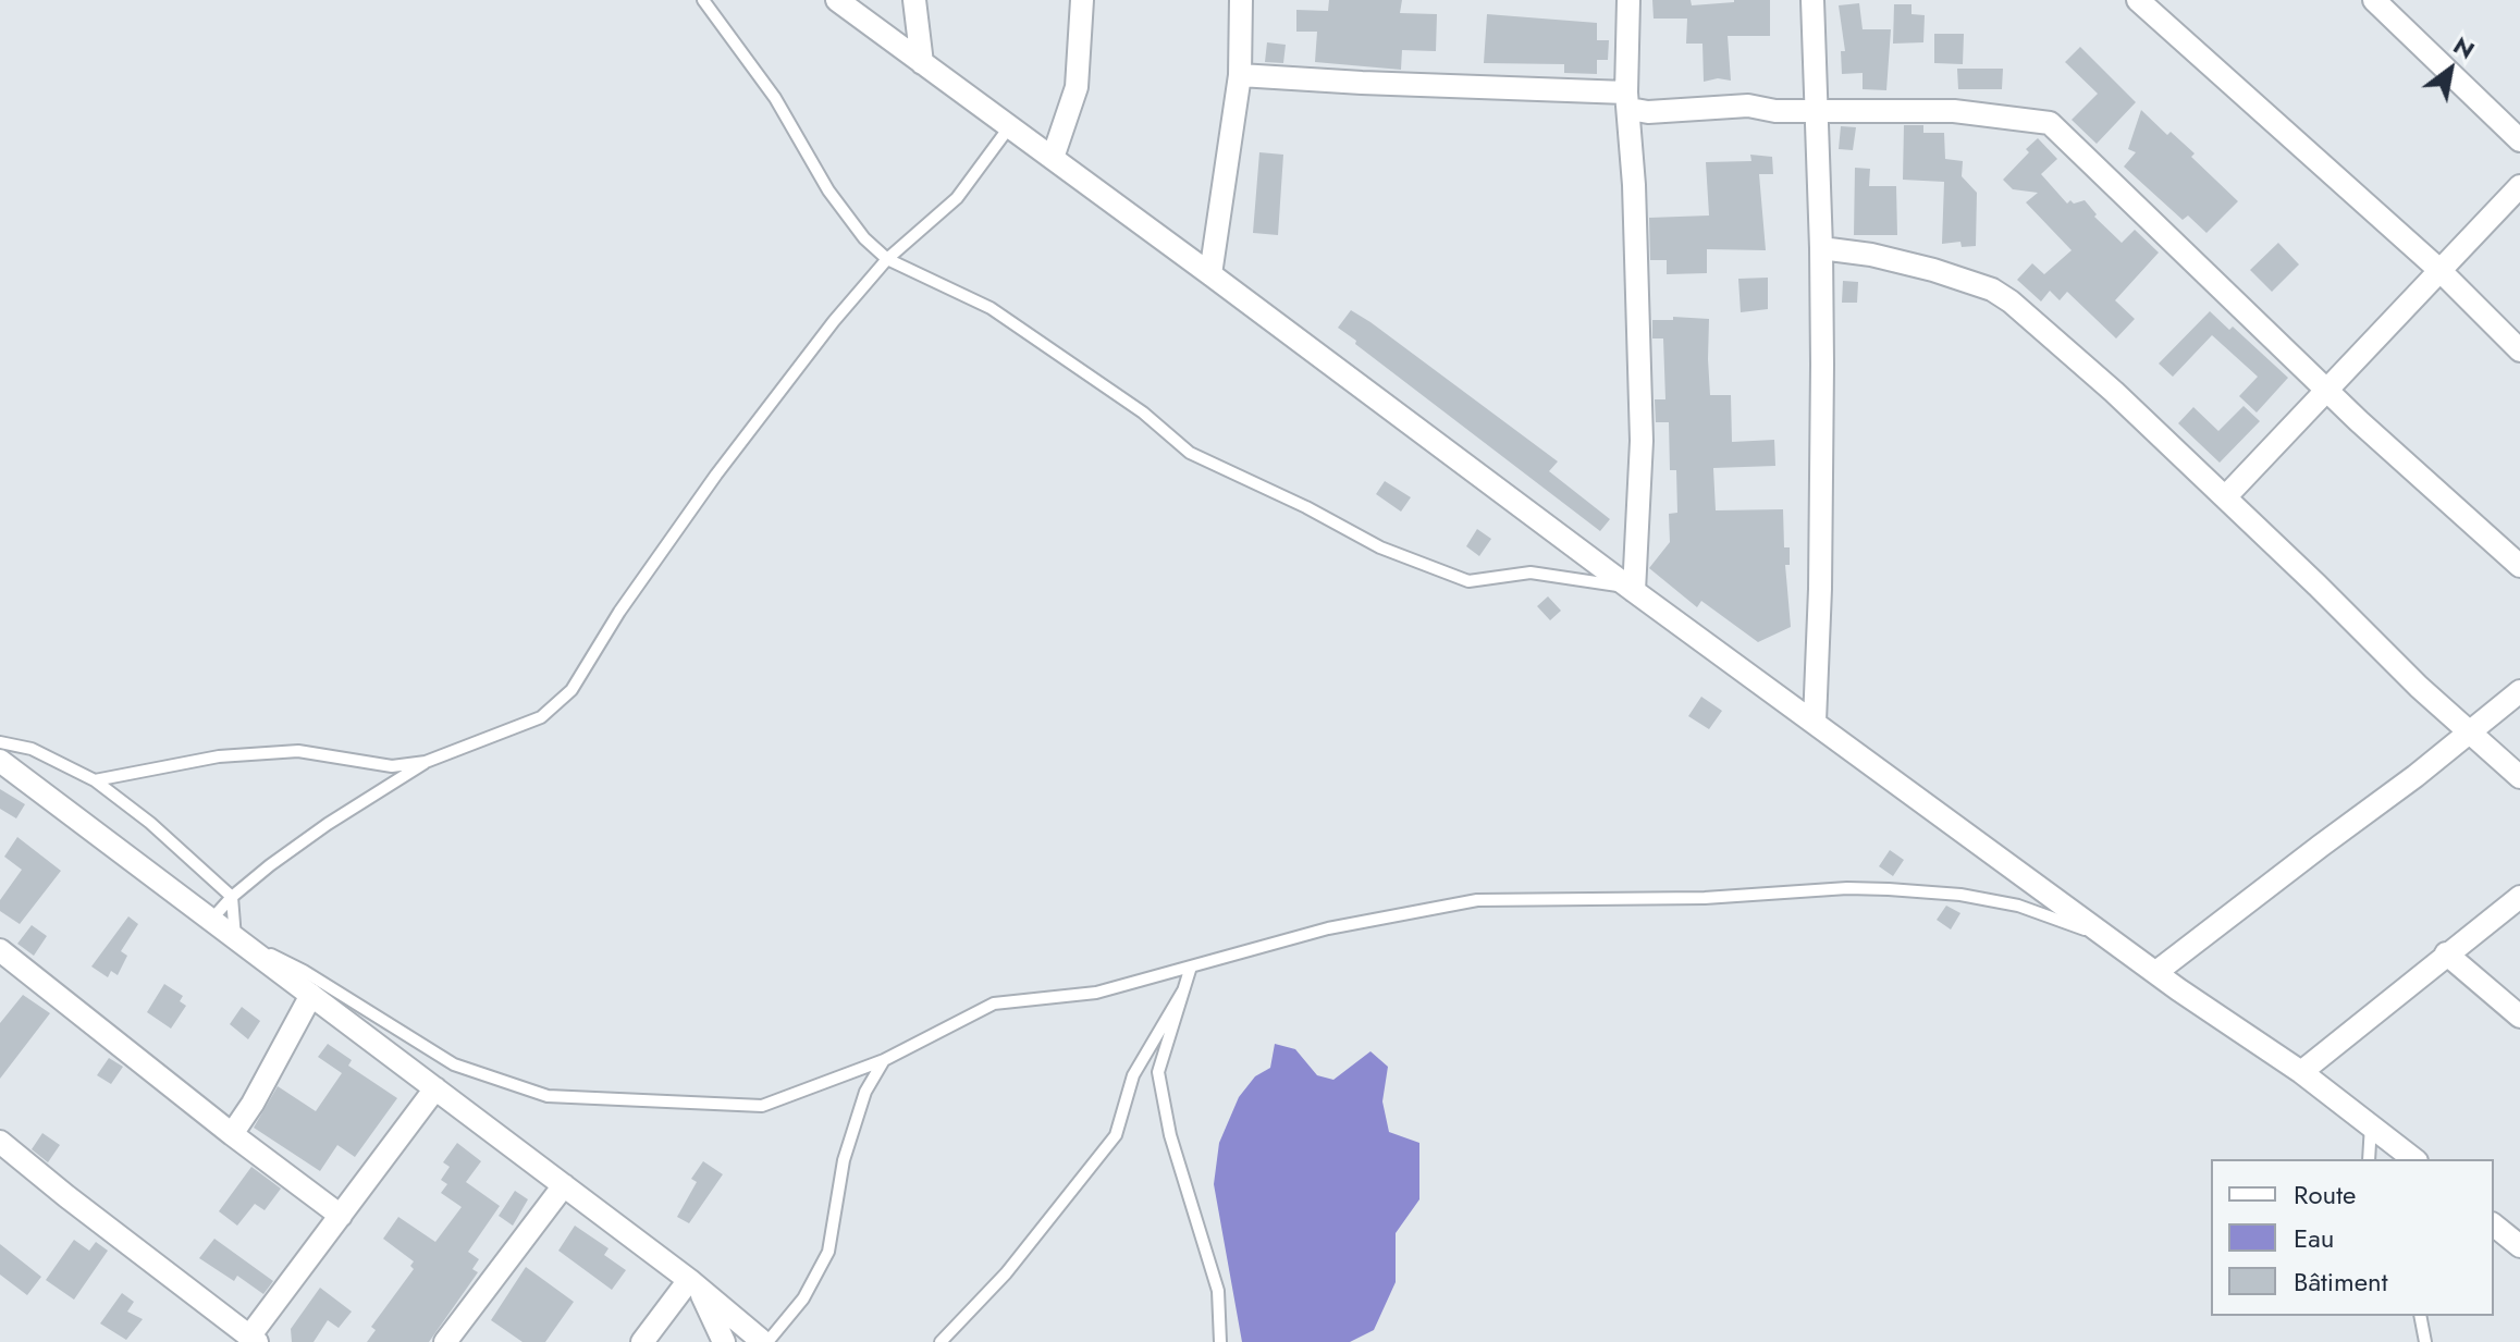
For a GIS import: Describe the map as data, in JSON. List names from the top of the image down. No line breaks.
{"legend":["Route","Eau","Bâtiment"],"north":"top right"}
